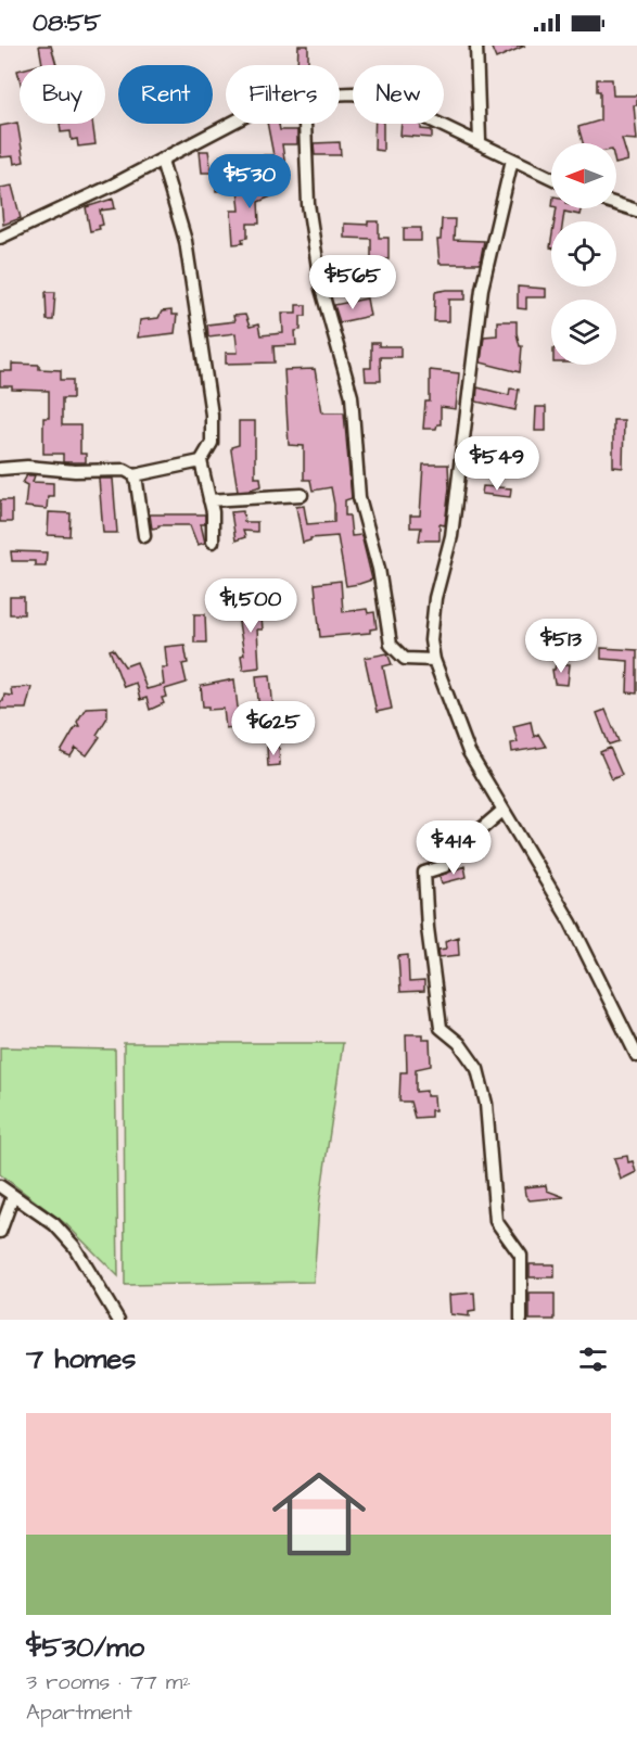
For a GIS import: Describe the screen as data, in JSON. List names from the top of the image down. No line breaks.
{"north":"left","page":{"status":"08:55","chip":["Buy","Rent","Filters","New"],"price":["$530","$565","$549","$1,500","$513","$625","$414"],"heading":"7 homes","list":[{"name":"$530/mo","note":"3 rooms · 77 m² · Apartment"}]}}
